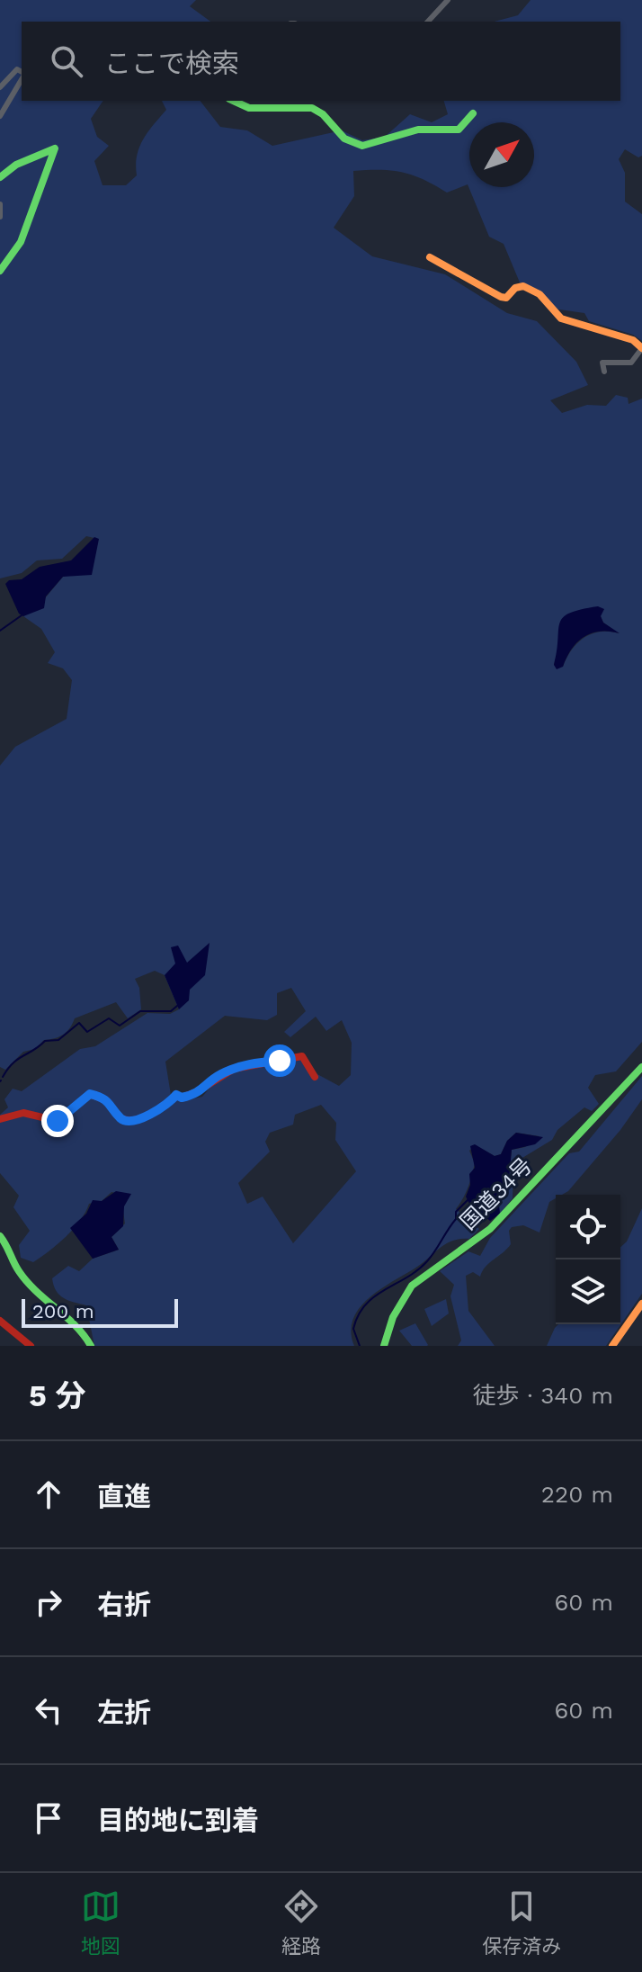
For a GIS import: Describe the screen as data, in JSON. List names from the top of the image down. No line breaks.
{"streets":{"main road":["国道34号"]},"scale_bar":"200 m","north":"top right","page":{"search":"ここで検索","scale":"200 m","heading":["5 分","徒歩 · 340 m"],"list":[["直進","220 m"],["右折","60 m"],["左折","60 m"],"目的地に到着"],"nav":["地図","経路","保存済み"]}}
